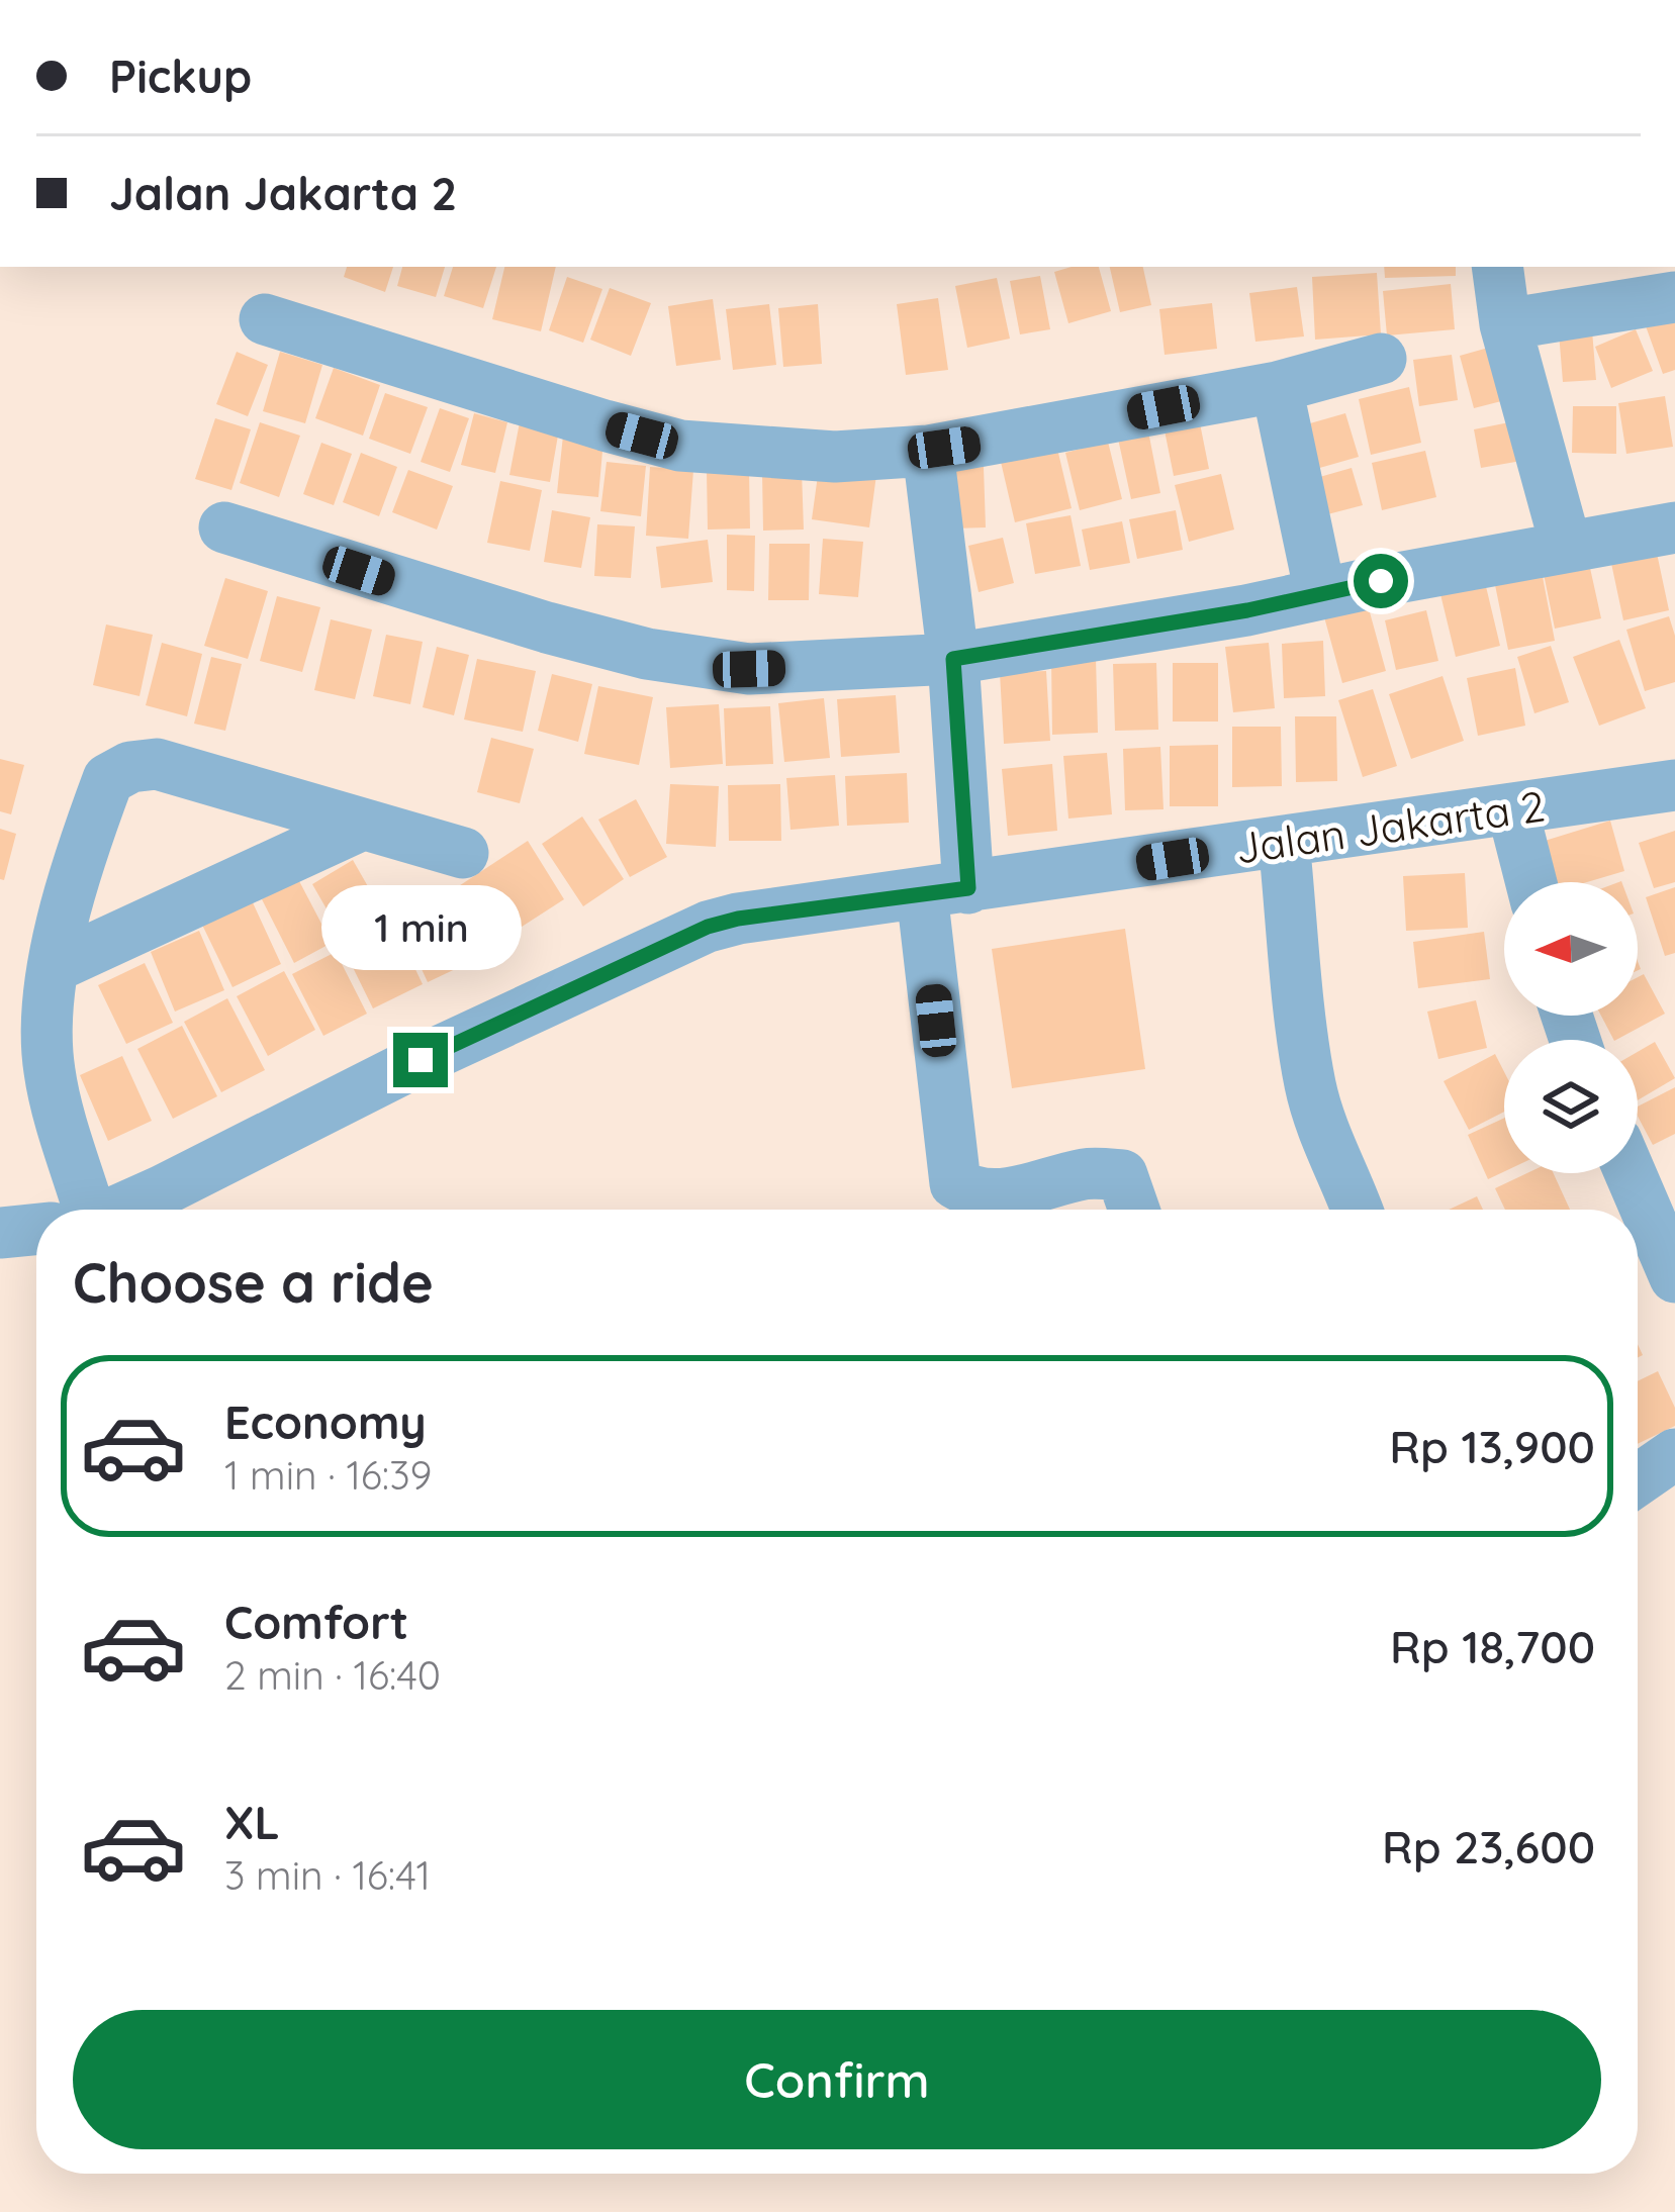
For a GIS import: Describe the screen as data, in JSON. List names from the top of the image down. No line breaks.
{"streets":{"street":["Jalan Jakarta 2"]},"north":"left","page":{"banner":["Pickup","Jalan Jakarta 2"],"bubble":"1 min","heading":"Choose a ride","list":[{"name":"Economy","note":"1 min · 16:39","value":"Rp 13,900"},{"name":"Comfort","note":"2 min · 16:40","value":"Rp 18,700"},{"name":"XL","note":"3 min · 16:41","value":"Rp 23,600"}],"buttons":"Confirm"}}
